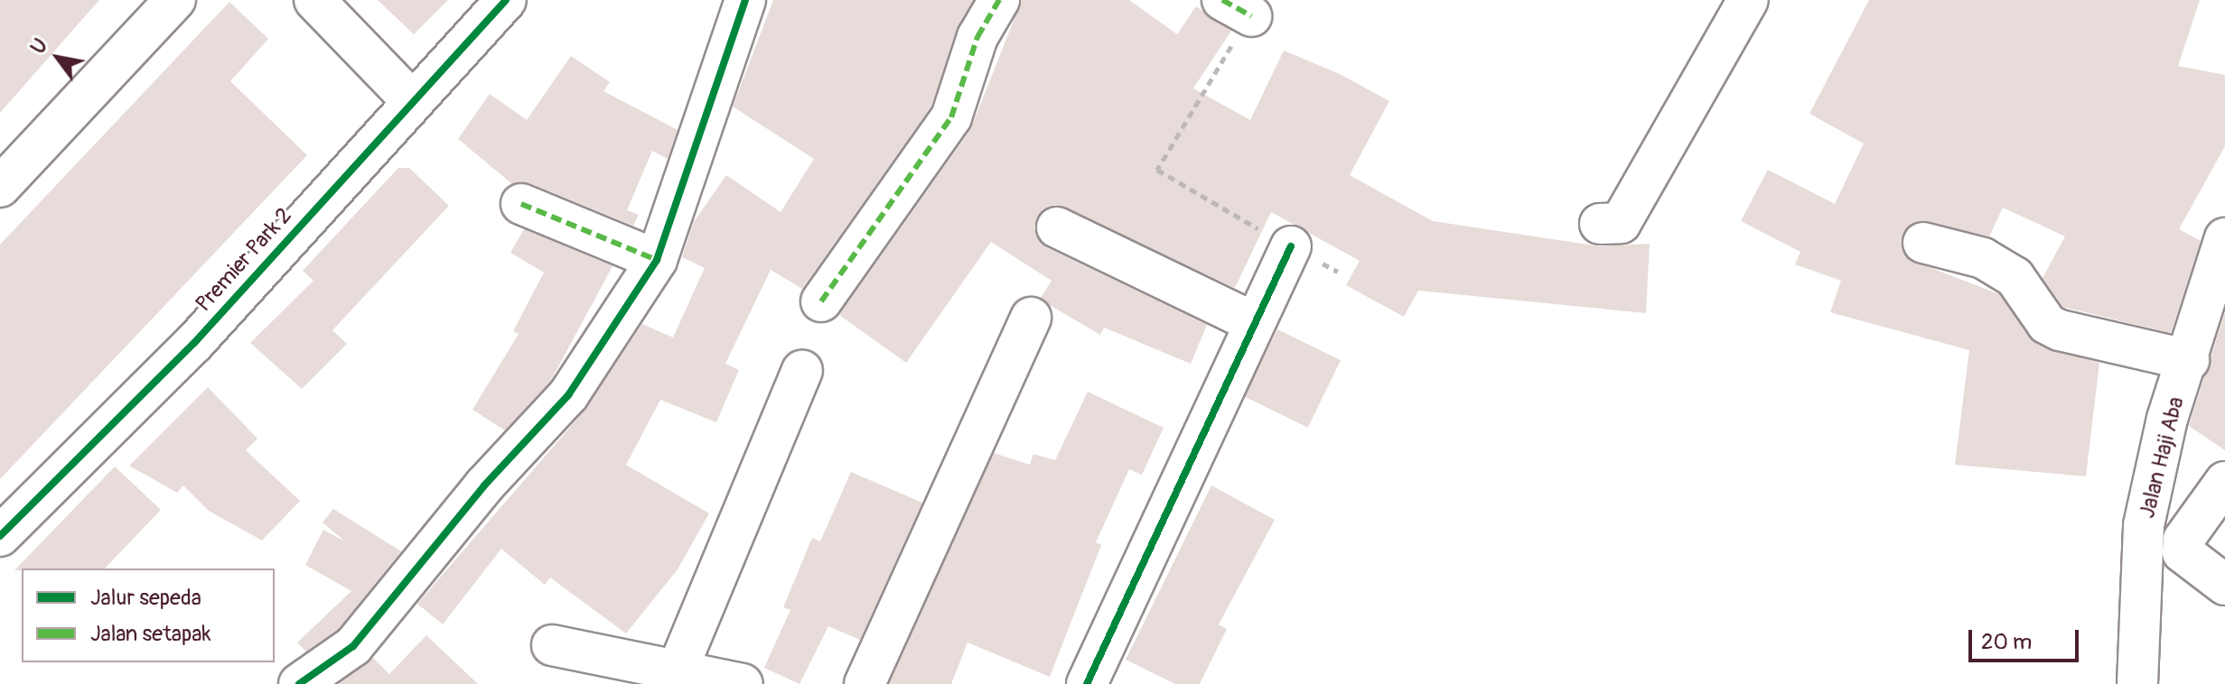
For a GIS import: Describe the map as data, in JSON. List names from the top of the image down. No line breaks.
{"streets":{"street":["Premier Park 2","Jalan Haji Aba"]},"legend":["Jalur sepeda","Jalan setapak"],"scale_bar":"20 m","north":"top left"}
